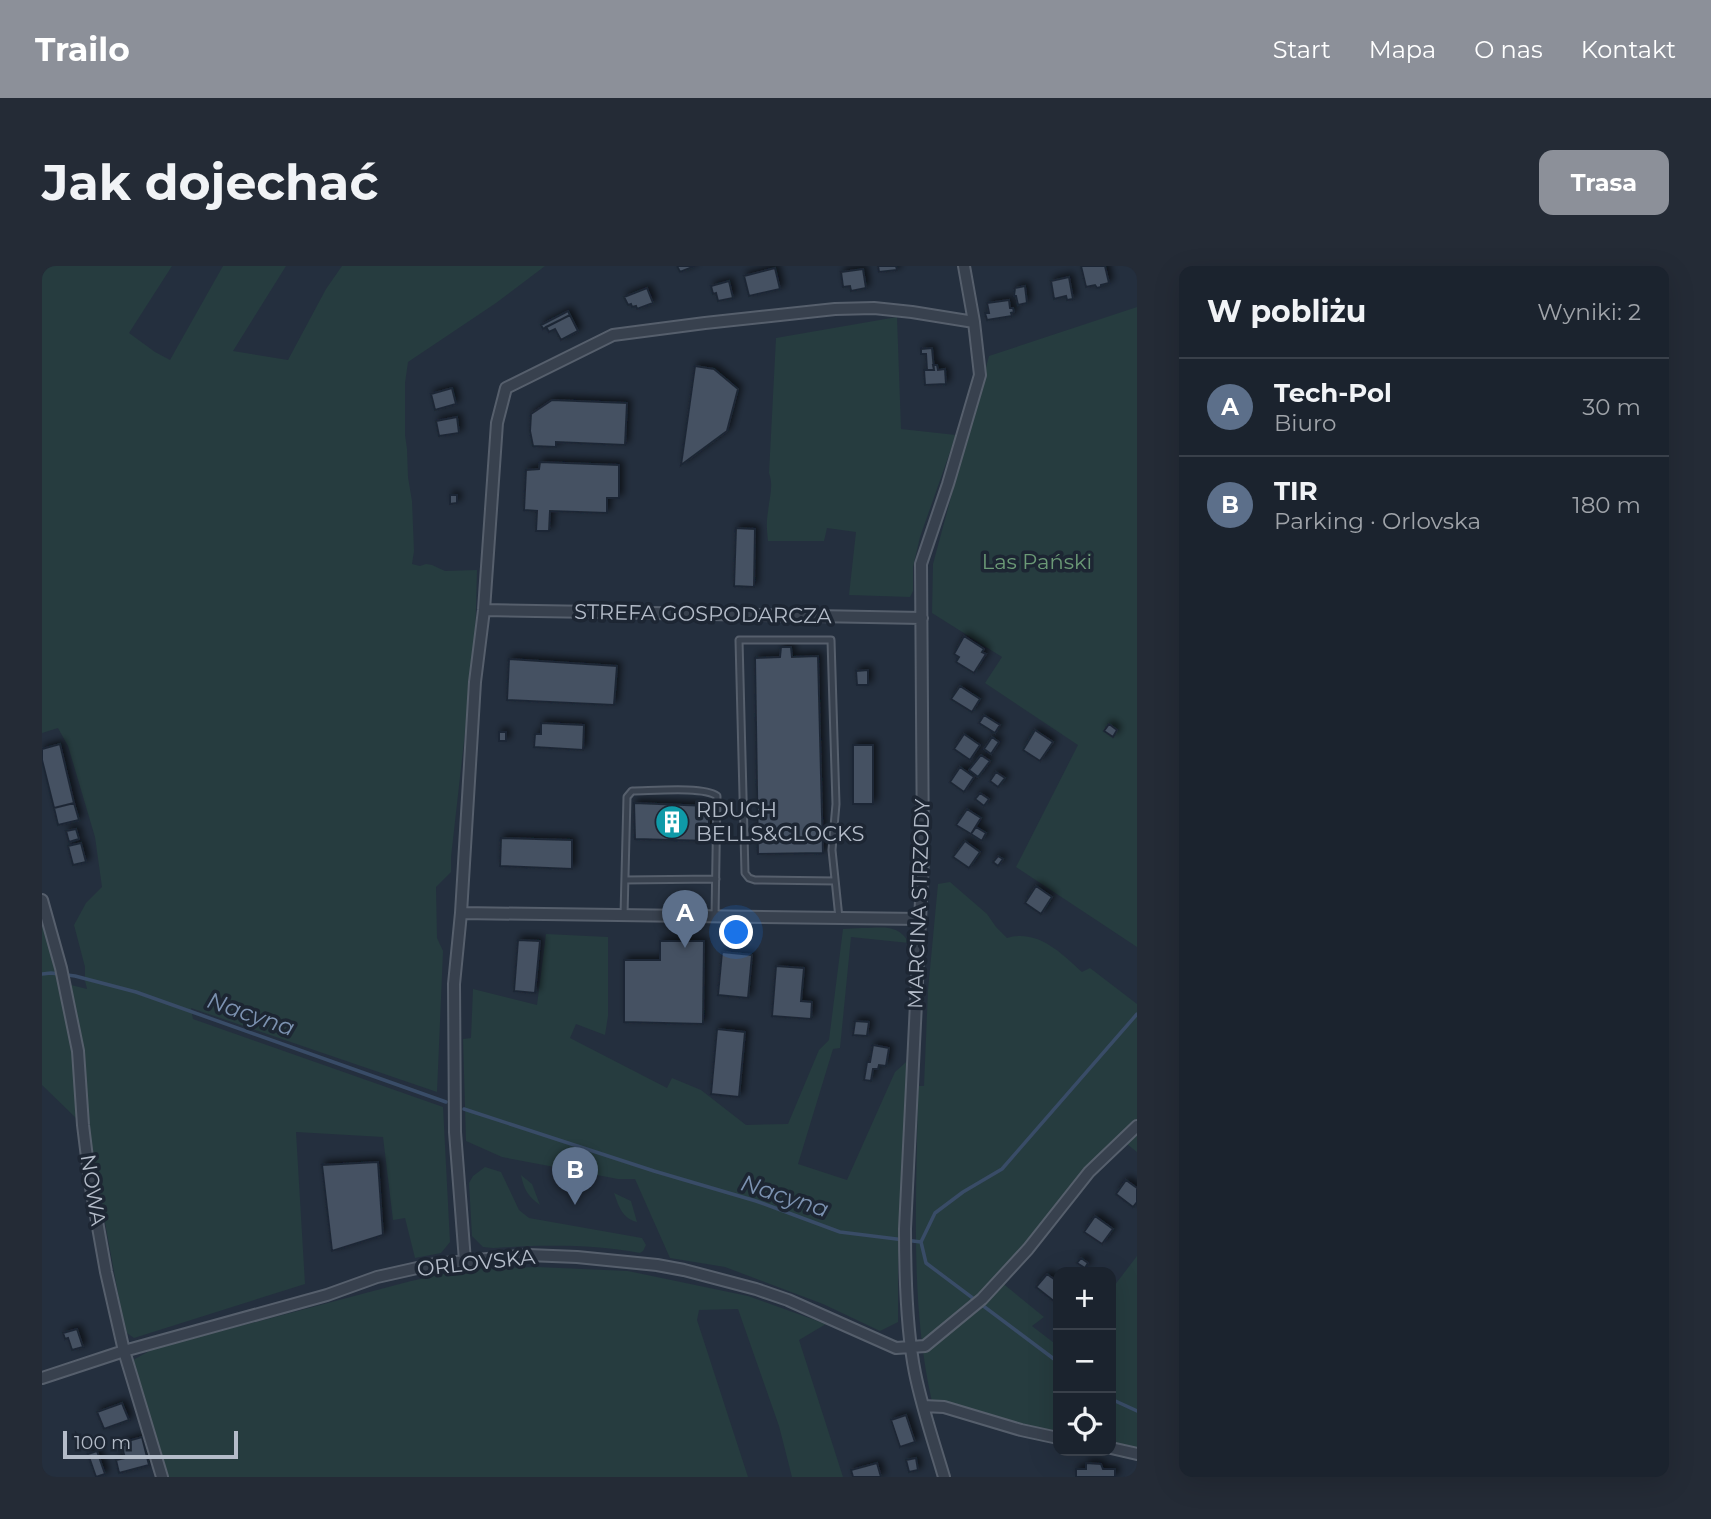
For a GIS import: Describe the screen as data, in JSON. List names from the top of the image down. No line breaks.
{"streets":{"street":["STREFA GOSPODARCZA","MARCINA STRZODY","NOWA","ORLOVSKA"]},"crossings":[["STREFA GOSPODARCZA","MARCINA STRZODY"],["MARCINA STRZODY","ORLOVSKA"],["NOWA","ORLOVSKA"]],"water":["Nacyna"],"parks":["Las Pański"],"places":{"building":["RDUCH BELLS&CLOCKS"]},"scale_bar":"100 m","page":{"header":"Trailo","nav":["Start","Mapa","O nas","Kontakt"],"buttons":"Trasa","title":"Jak dojechać","heading":["W pobliżu","Wyniki: 2"],"list":[{"mark":"A","name":"Tech-Pol","note":"Biuro","value":"30 m"},{"mark":"B","name":"TIR","note":"Parking · Orlovska","value":"180 m"}],"pins":["A","B"],"map_buttons":["+","−"],"scale":"100 m"}}
